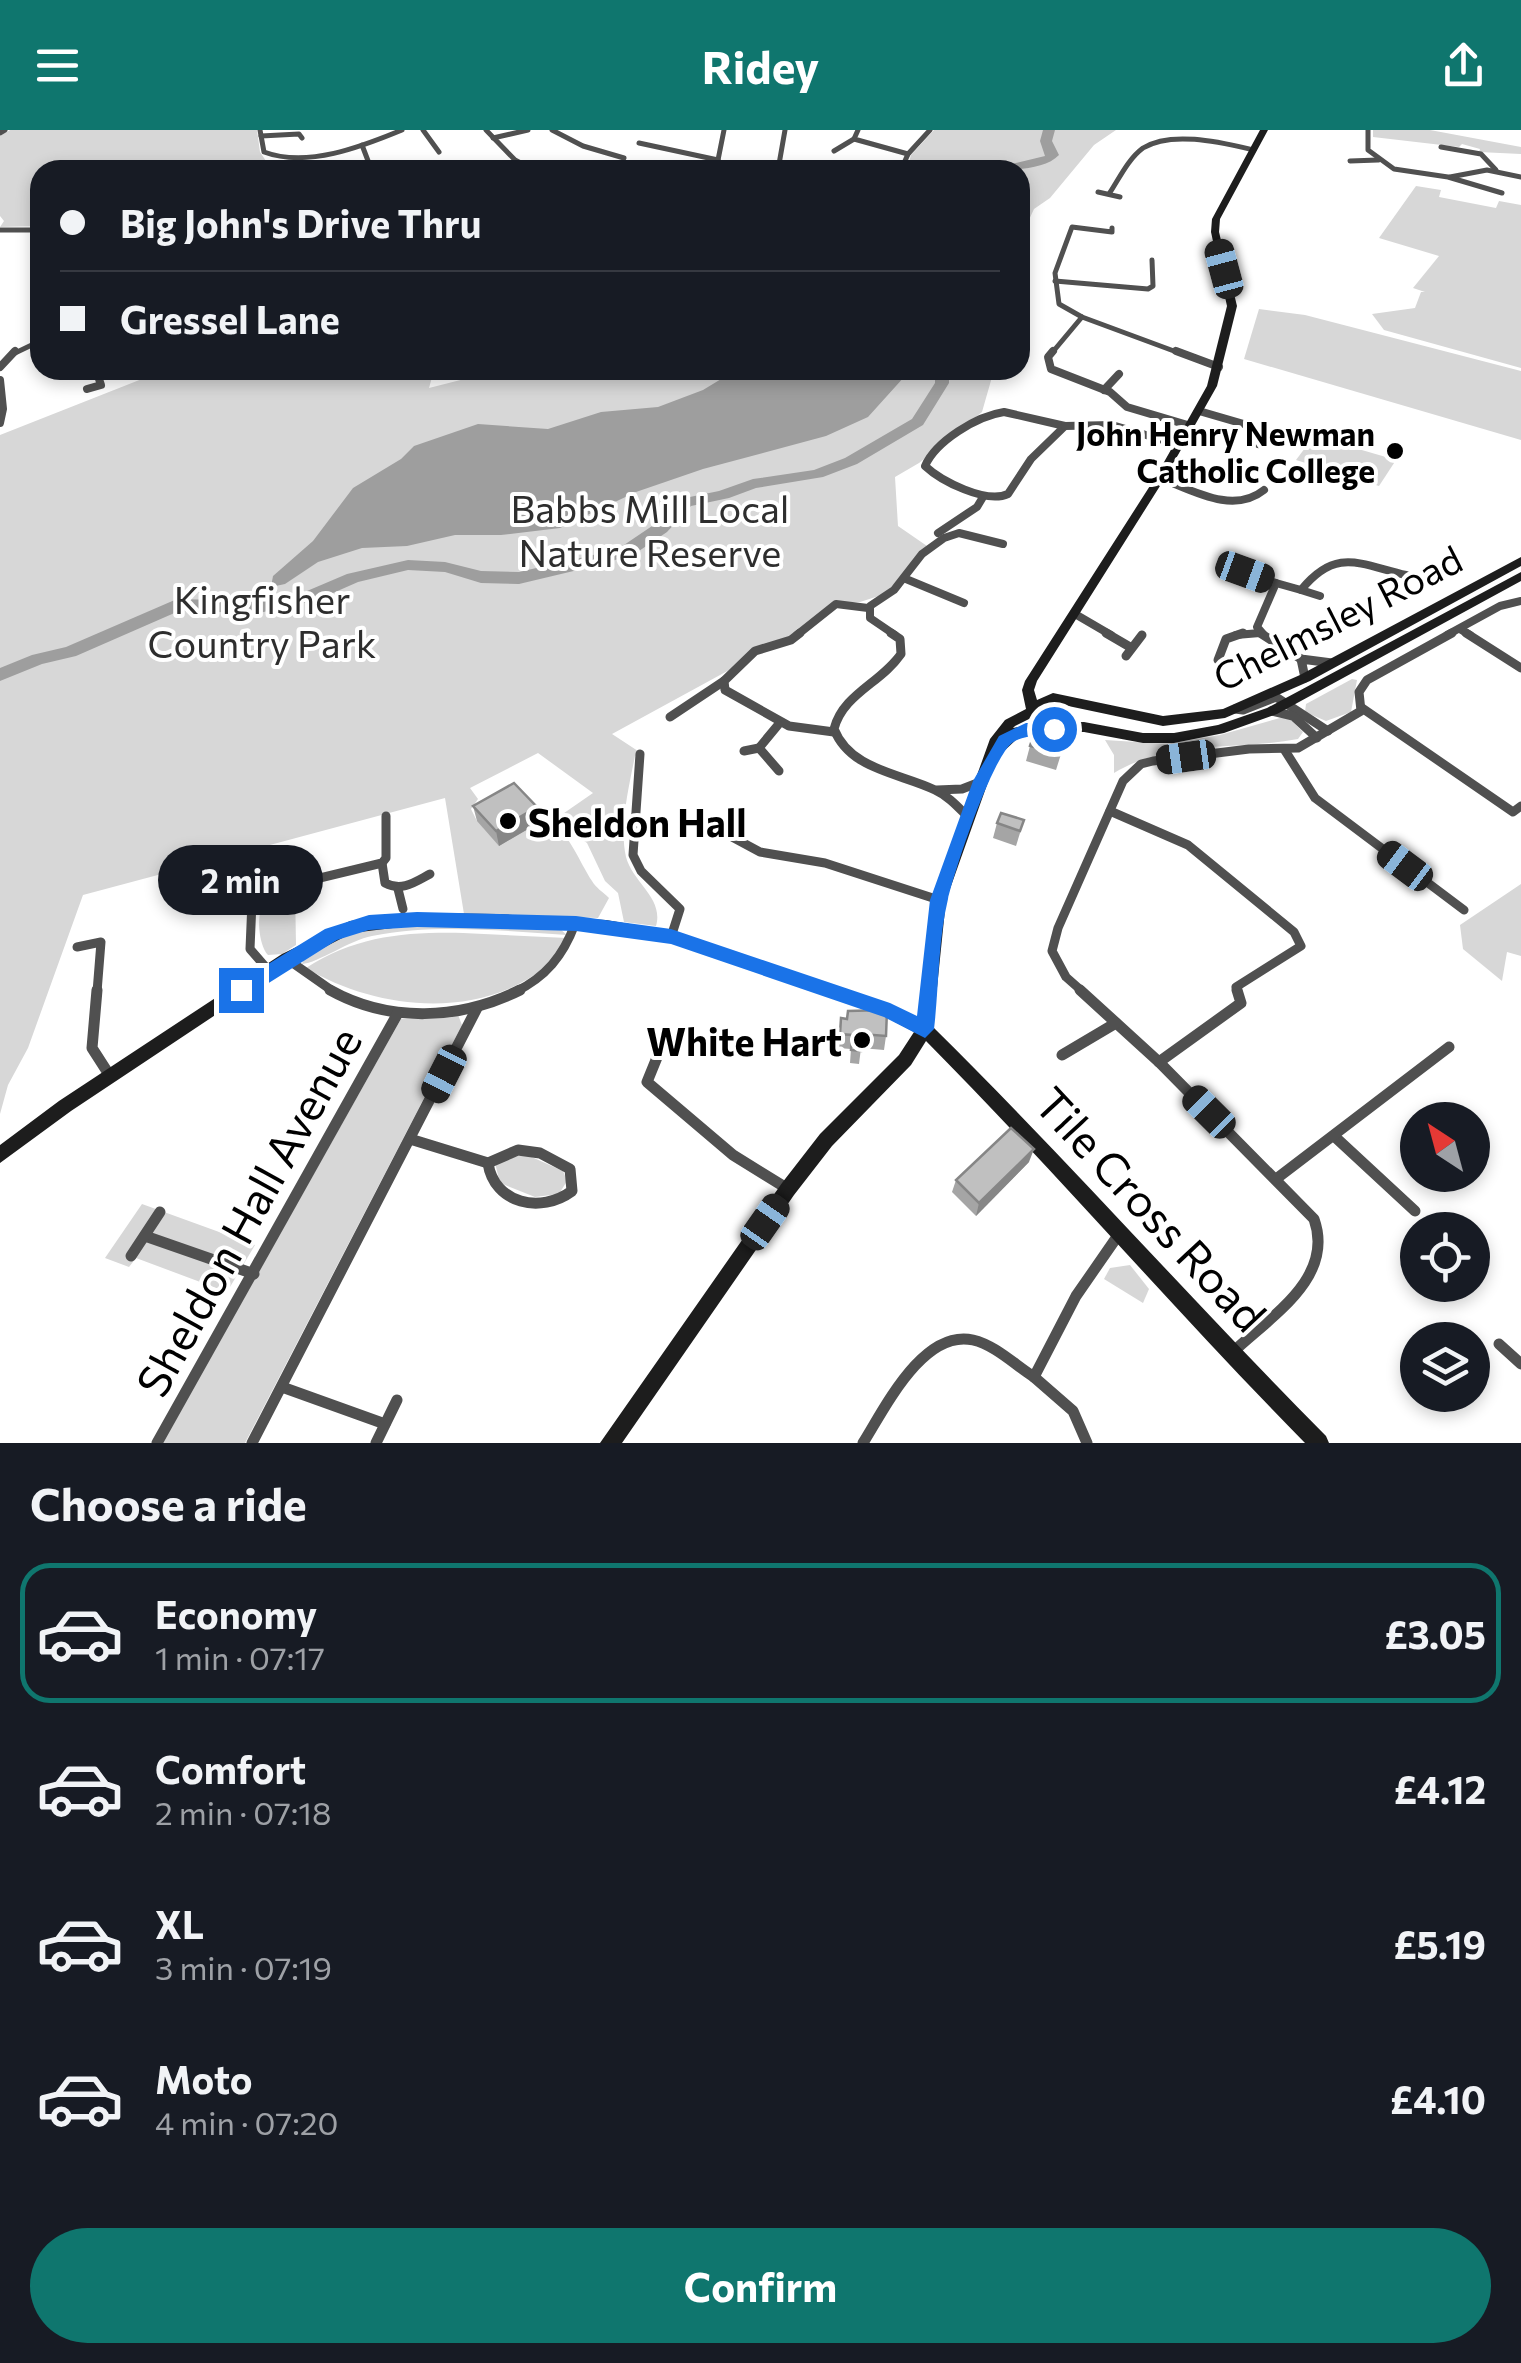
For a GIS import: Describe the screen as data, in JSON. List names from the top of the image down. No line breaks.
{"streets":{"street":["Chelmsley Road","Tile Cross Road","Sheldon Hall Avenue"]},"parks":["Babbs Mill Local Nature Reserve","Kingfisher Country Park"],"places":["John Henry Newman Catholic College","Sheldon Hall","White Hart"],"north":"top left","page":{"header":"Ridey","banner":["Big John's Drive Thru","Gressel Lane"],"bubble":"2 min","heading":"Choose a ride","list":[{"name":"Economy","note":"1 min · 07:17","value":"£3.05"},{"name":"Comfort","note":"2 min · 07:18","value":"£4.12"},{"name":"XL","note":"3 min · 07:19","value":"£5.19"},{"name":"Moto","note":"4 min · 07:20","value":"£4.10"}],"buttons":"Confirm"}}
